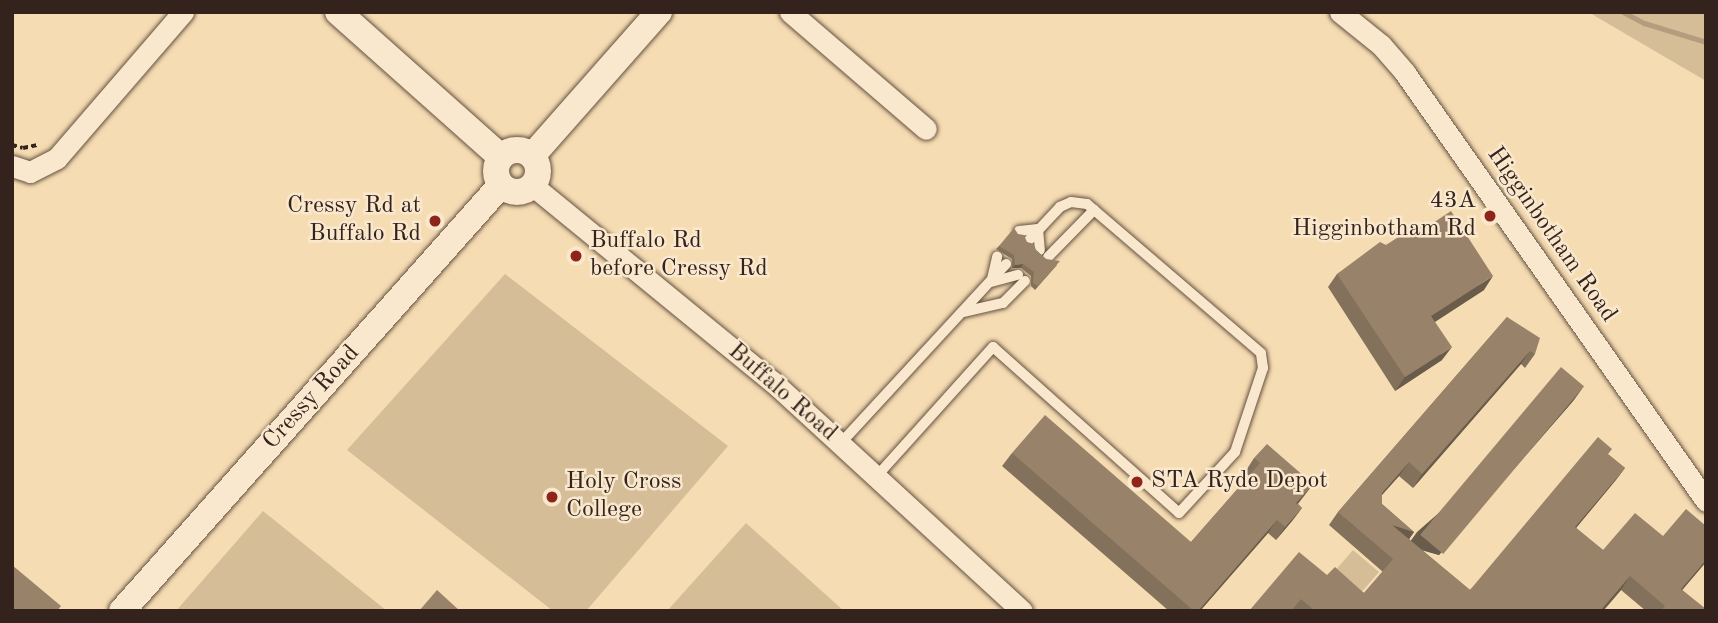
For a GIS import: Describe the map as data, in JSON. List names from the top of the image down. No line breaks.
{"streets":{"street":["Higginbotham Road","Buffalo Road","Cressy Road"]},"crossings":[["Buffalo Road","Cressy Road"]],"places":["43A Higginbotham Rd","Cressy Rd at Buffalo Rd","Buffalo Rd before Cressy Rd","STA Ryde Depot","Holy Cross College"]}
